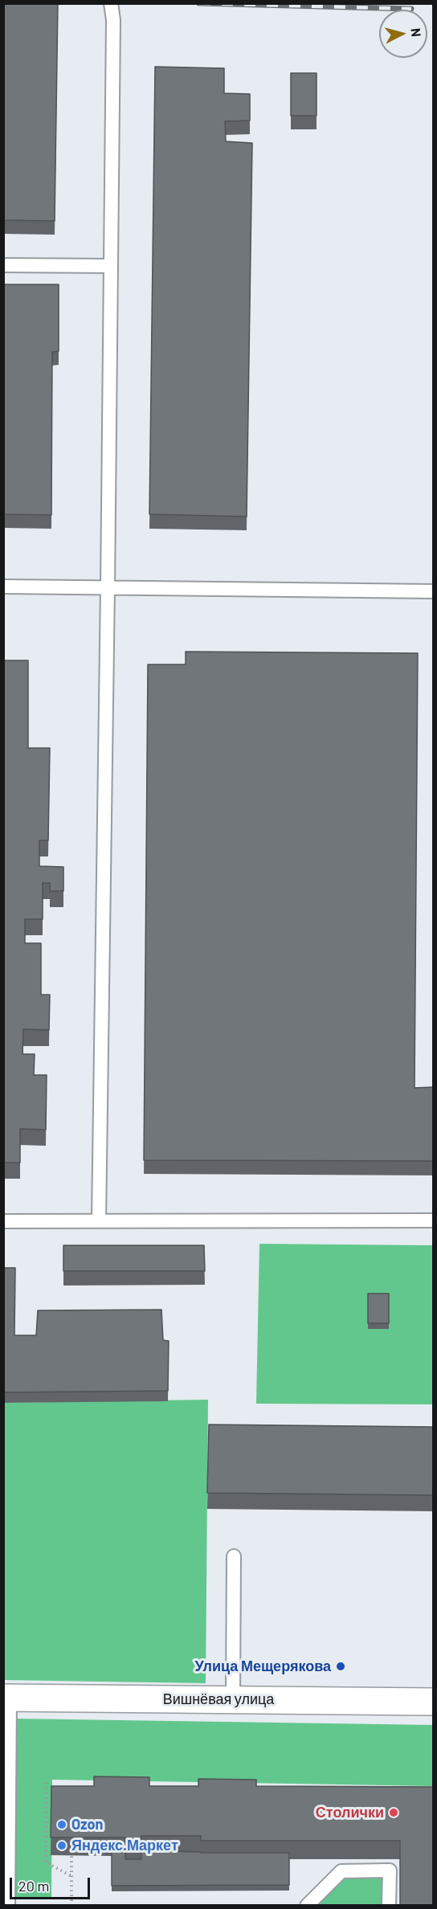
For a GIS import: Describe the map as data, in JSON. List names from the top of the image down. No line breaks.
{"streets":{"street":["Вишнёвая улица"]},"places":["Улица Мещерякова","Столички","Ozon","Яндекс.Маркет"],"scale_bar":"20 m","north":"right"}
